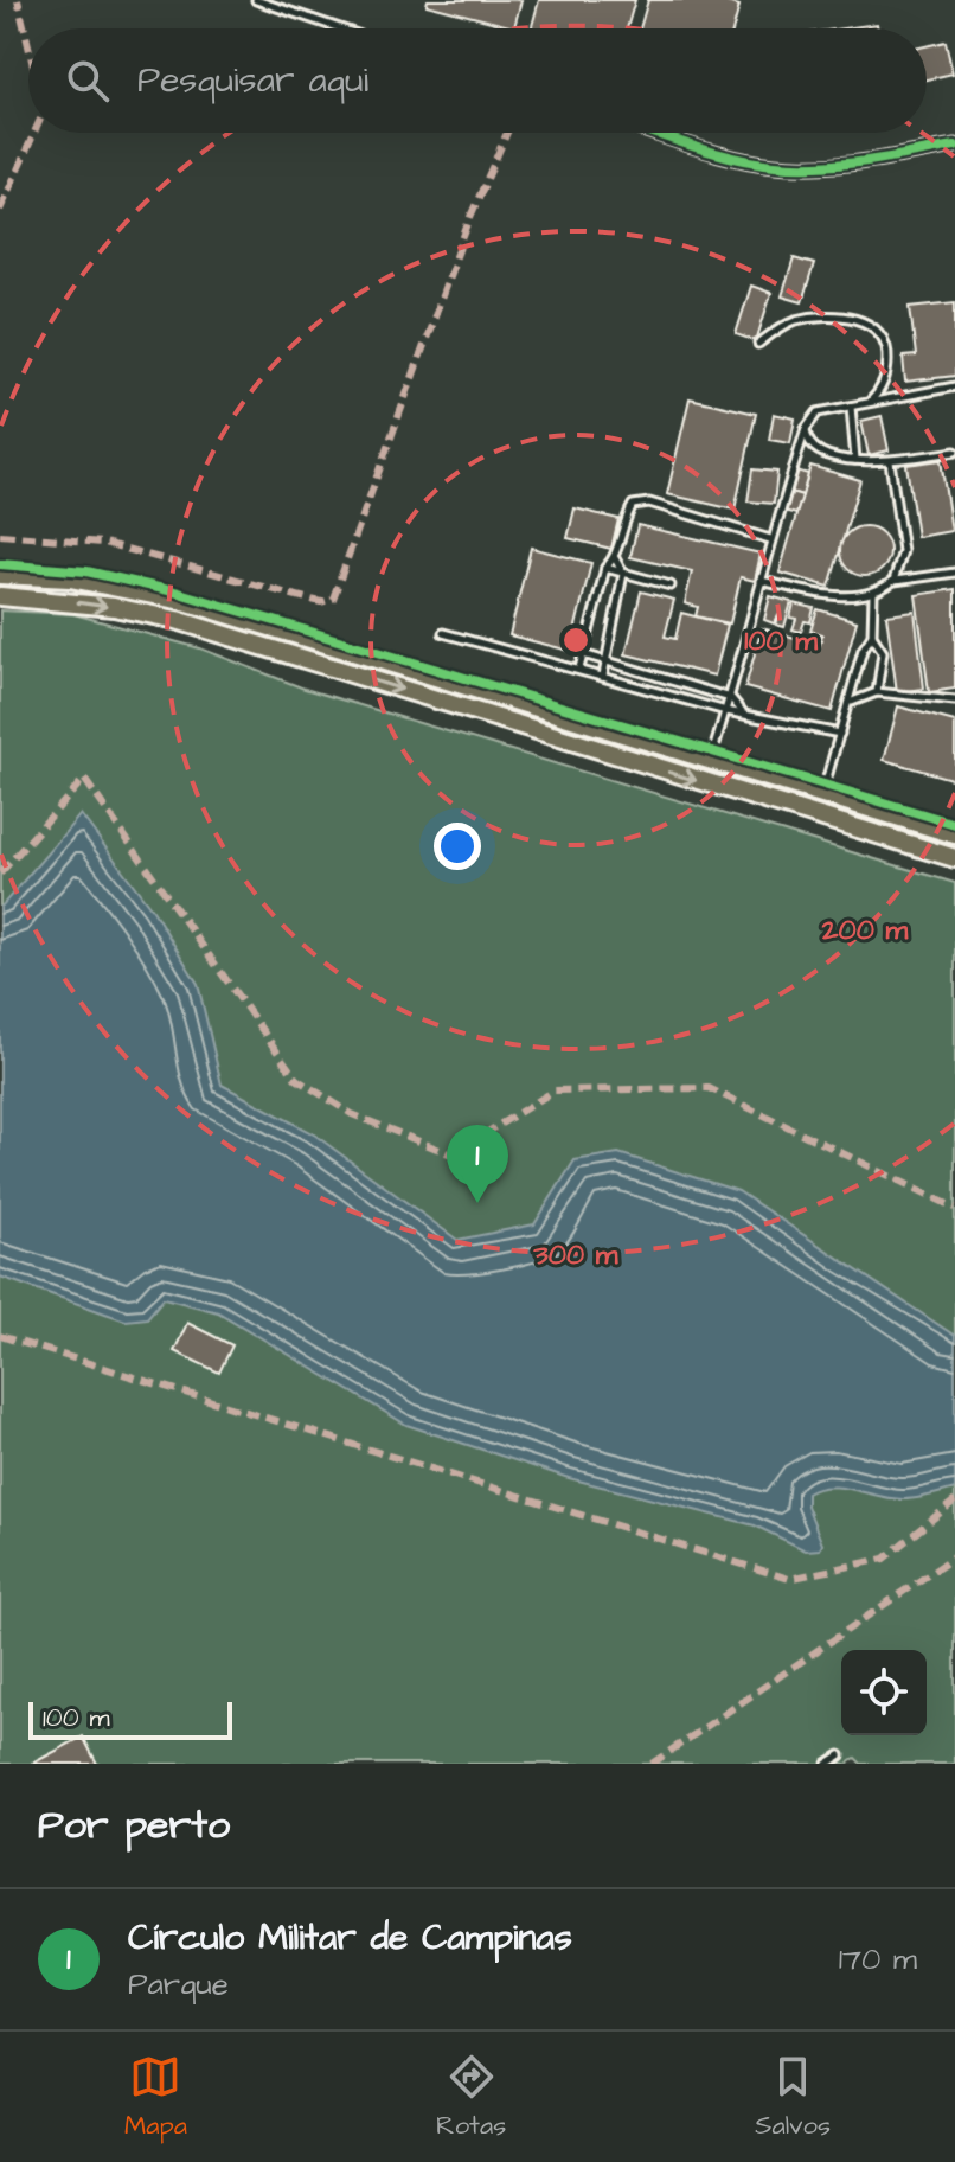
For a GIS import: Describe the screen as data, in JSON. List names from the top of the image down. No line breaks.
{"scale_bar":"100 m","page":{"search":"Pesquisar aqui","pins":"1","scale":"100 m","heading":"Por perto","list":[{"mark":"1","name":"Círculo Militar de Campinas","note":"Parque","value":"170 m"}],"nav":["Mapa","Rotas","Salvos"]},"rings":["100 m","200 m","300 m"]}
